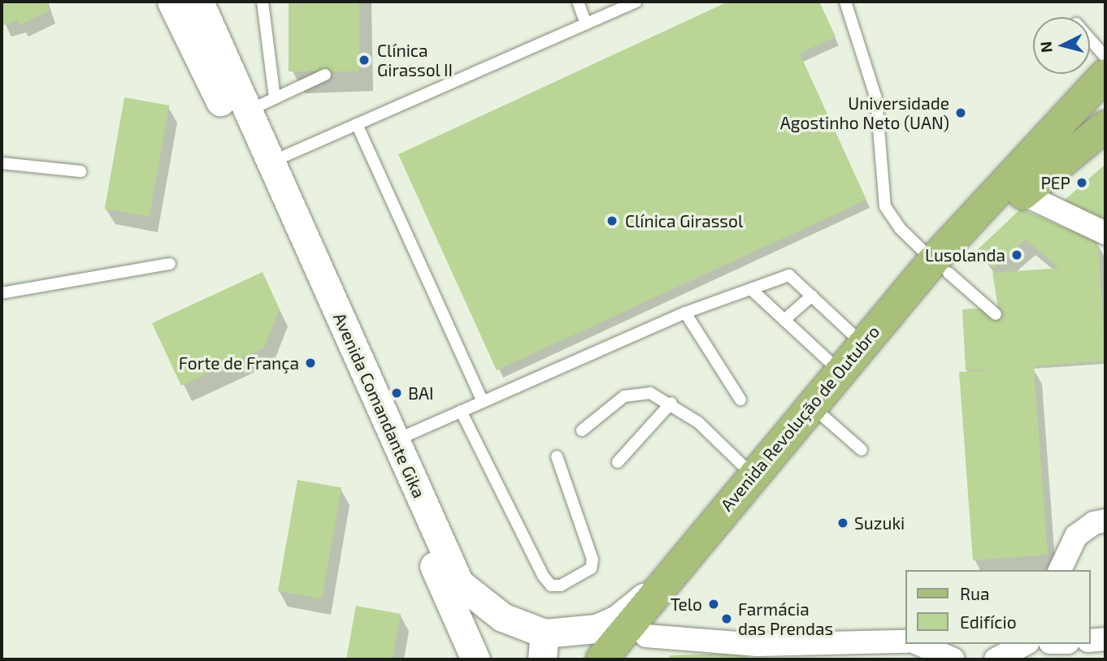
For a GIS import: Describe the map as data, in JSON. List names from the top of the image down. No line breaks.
{"streets":{"main road":["Avenida Revolução de Outubro"],"street":["Avenida Comandante Gika"]},"crossings":[["Avenida Comandante Gika","Avenida Revolução de Outubro"]],"places":["Clínica Girassol II","Universidade Agostinho Neto (UAN)","PEP","Clínica Girassol","Lusolanda","Forte de França","BAI","Suzuki","Telo","Farmácia das Prendas"],"legend":["Rua","Edifício"],"north":"left"}
